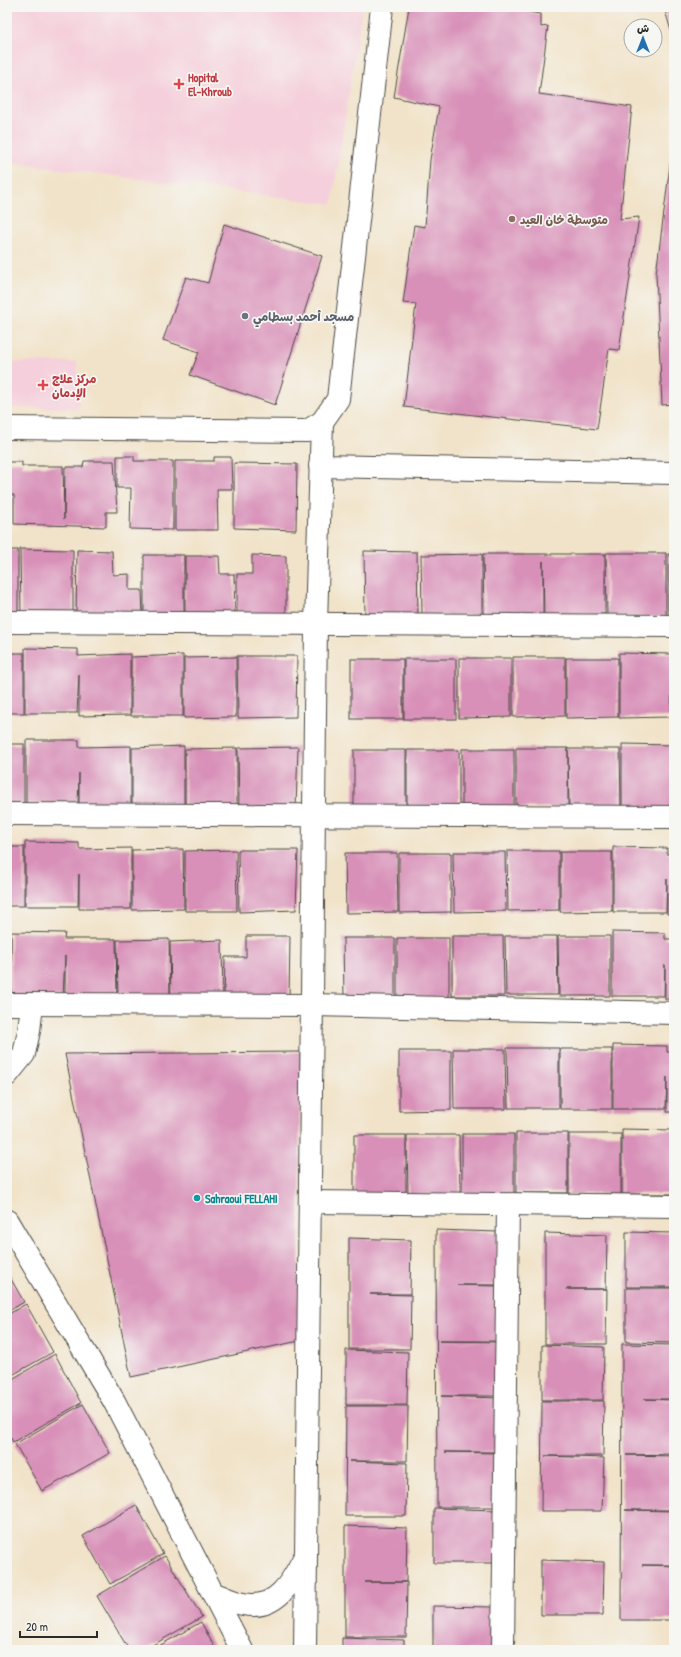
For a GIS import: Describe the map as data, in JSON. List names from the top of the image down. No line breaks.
{"places":{"health":["Hopital El-Khroub","مركز علاج الإدمان"],"other":["متوسطة خان العيد","مسجد أحمد بسطامي","Sahraoui FELLAHI"]},"scale_bar":"20 m","north":"top"}
